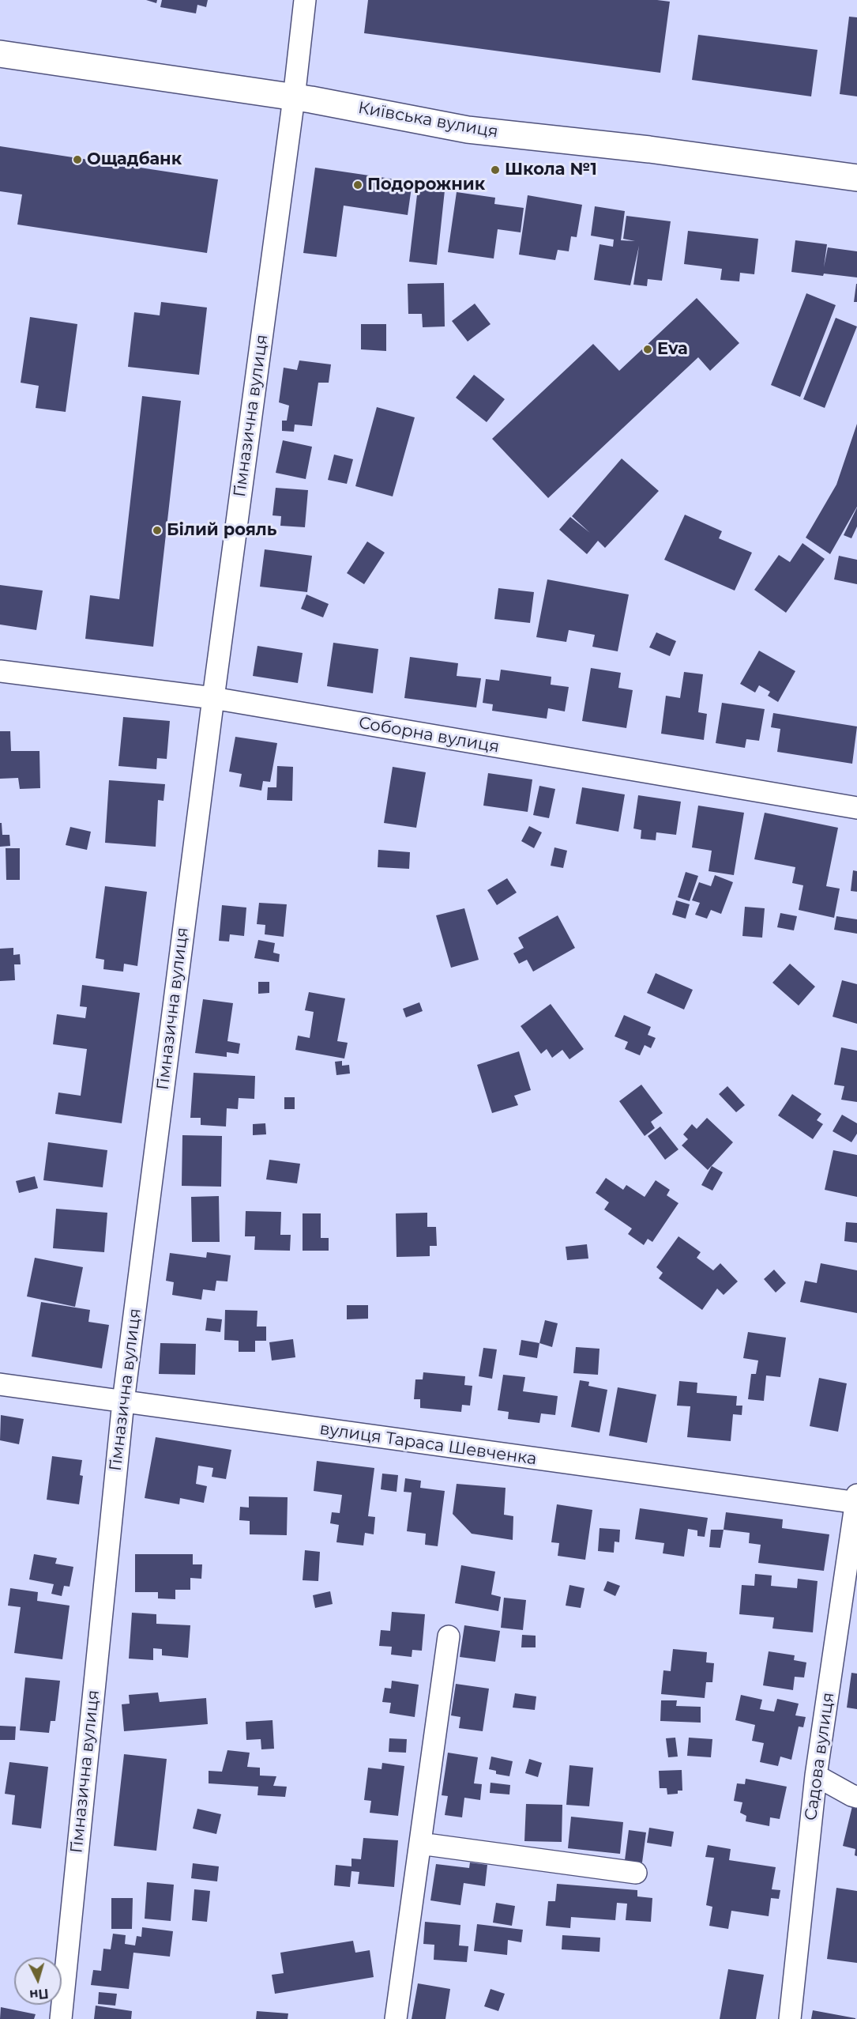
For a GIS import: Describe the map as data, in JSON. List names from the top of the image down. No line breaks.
{"streets":{"main road":["Київська вулиця"],"street":["Гімназична вулиця","Соборна вулиця","вулиця Тараса Шевченка","Садова вулиця"]},"crossings":[["Київська вулиця","Гімназична вулиця"],["Гімназична вулиця","Соборна вулиця"],["Гімназична вулиця","вулиця Тараса Шевченка"],["вулиця Тараса Шевченка","Садова вулиця"]],"places":["Ощадбанк","Школа №1","Подорожник","Eva","Білий рояль"],"north":"bottom"}
